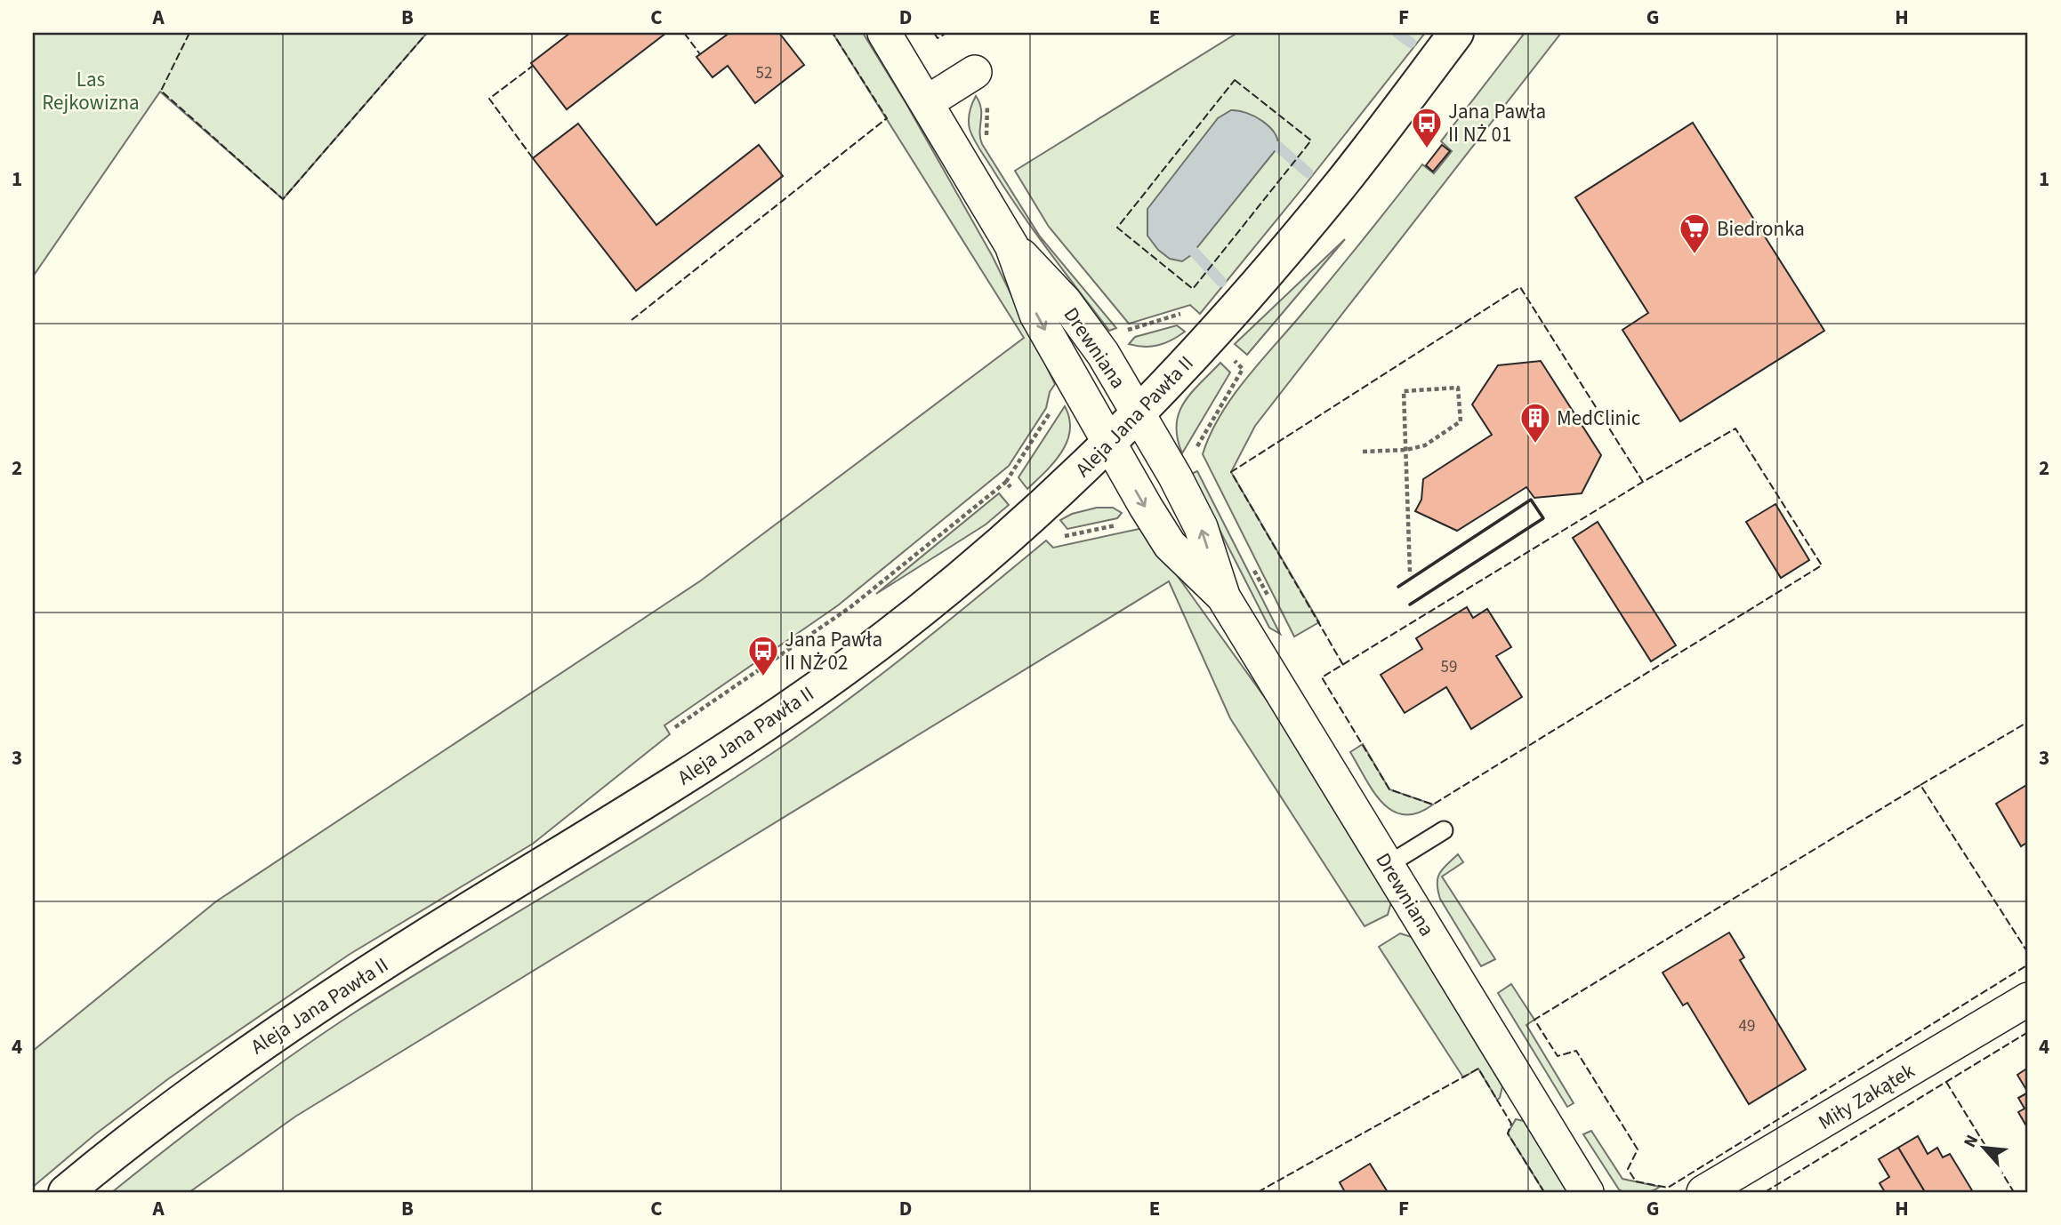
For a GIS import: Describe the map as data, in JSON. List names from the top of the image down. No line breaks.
{"streets":{"street":["Drewniana","Aleja Jana Pawła II","Miły Zakątek"]},"crossings":[["Drewniana","Aleja Jana Pawła II"]],"parks":["Las Rejkowizna"],"places":{"bus stop":["Jana Pawła II NŻ 01","Jana Pawła II NŻ 02"],"supermarket":["Biedronka"],"building":["MedClinic"]},"house_numbers":["52","59","49"],"north":"top left","grid":{"columns":["A","B","C","D","E","F","G","H"],"rows":["1","2","3","4"]}}
